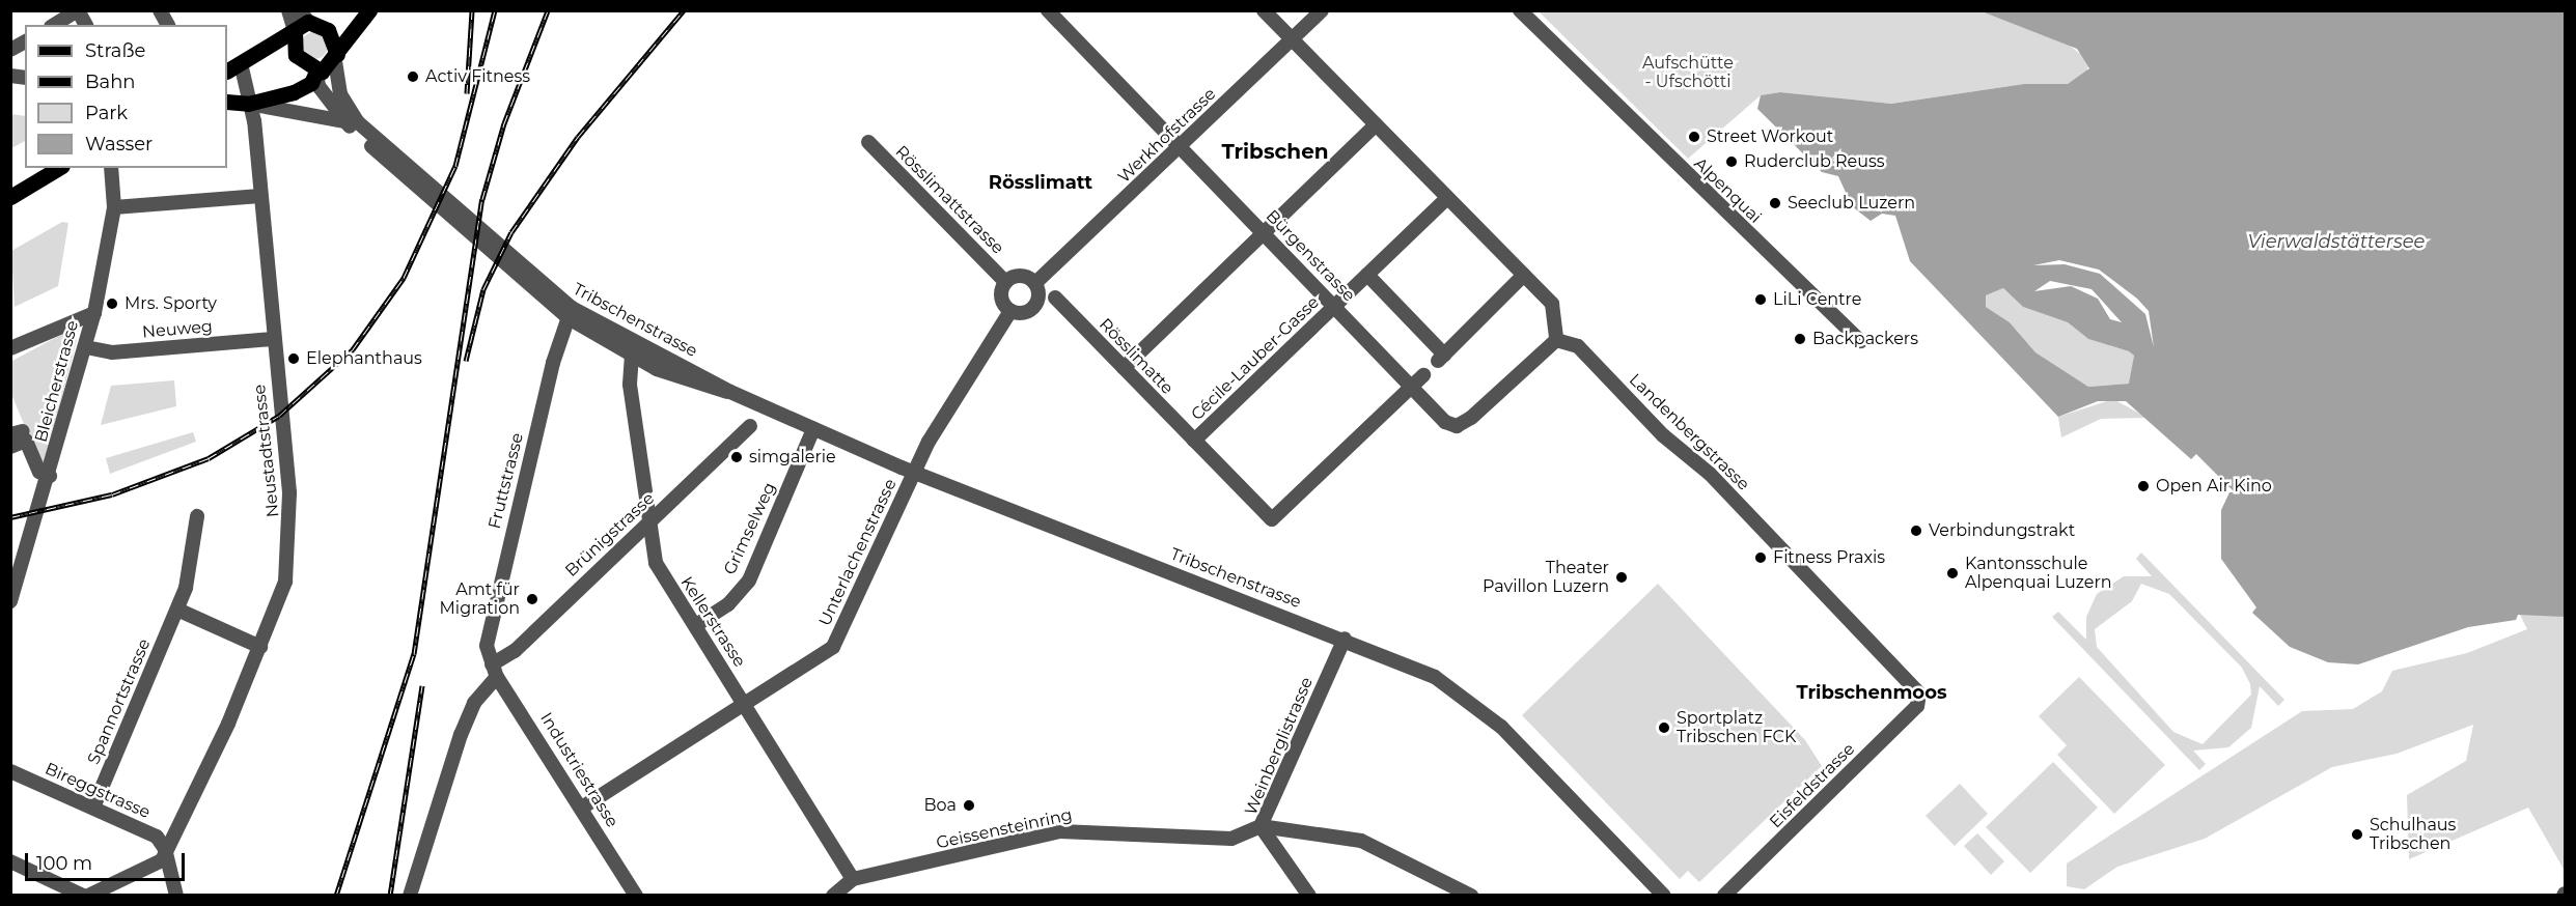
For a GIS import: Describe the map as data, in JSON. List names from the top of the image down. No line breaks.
{"streets":{"street":["Werkhofstrasse","Alpenquai","Rösslimattstrasse","Bürgenstrasse","Tribschenstrasse","Neuweg","Rösslimatte","Cécile-Lauber-Gasse","Bleicherstrasse","Landenbergstrasse","Neustadtstrasse","Fruttstrasse","Grimselweg","Brünigstrasse","Unterlachenstrasse","Kellerstrasse","Spannortstrasse","Weinberglistrasse","Industriestrasse","Eisfeldstrasse","Bireggstrasse","Geissensteinring"]},"crossings":[["Werkhofstrasse","Rösslimattstrasse"],["Werkhofstrasse","Bürgenstrasse"],["Bürgenstrasse","Rösslimatte"],["Bürgenstrasse","Cécile-Lauber-Gasse"],["Bürgenstrasse","Landenbergstrasse"],["Tribschenstrasse","Fruttstrasse"],["Tribschenstrasse","Grimselweg"],["Tribschenstrasse","Unterlachenstrasse"],["Tribschenstrasse","Kellerstrasse"],["Tribschenstrasse","Weinberglistrasse"],["Neuweg","Bleicherstrasse"],["Neuweg","Neustadtstrasse"],["Rösslimatte","Cécile-Lauber-Gasse"],["Landenbergstrasse","Eisfeldstrasse"],["Neustadtstrasse","Bireggstrasse"],["Fruttstrasse","Brünigstrasse"],["Fruttstrasse","Industriestrasse"],["Grimselweg","Kellerstrasse"],["Brünigstrasse","Kellerstrasse"],["Brünigstrasse","Industriestrasse"],["Unterlachenstrasse","Kellerstrasse"],["Unterlachenstrasse","Industriestrasse"],["Kellerstrasse","Geissensteinring"],["Spannortstrasse","Bireggstrasse"],["Weinberglistrasse","Geissensteinring"]],"districts":["Tribschen","Rösslimatt","Tribschenmoos"],"water":["Vierwaldstättersee"],"parks":["Aufschütte - Ufschötti"],"places":["Activ Fitness","Street Workout","Ruderclub Reuss","Seeclub Luzern","LiLi Centre","Mrs. Sporty","Backpackers","Elephanthaus","simgalerie","Open Air Kino","Verbindungstrakt","Fitness Praxis","Kantonsschule Alpenquai Luzern","Theater Pavillon Luzern","Amt für Migration","Sportplatz Tribschen FCK","Boa","Schulhaus Tribschen"],"legend":["Straße","Bahn","Park","Wasser"],"scale_bar":"100 m"}
